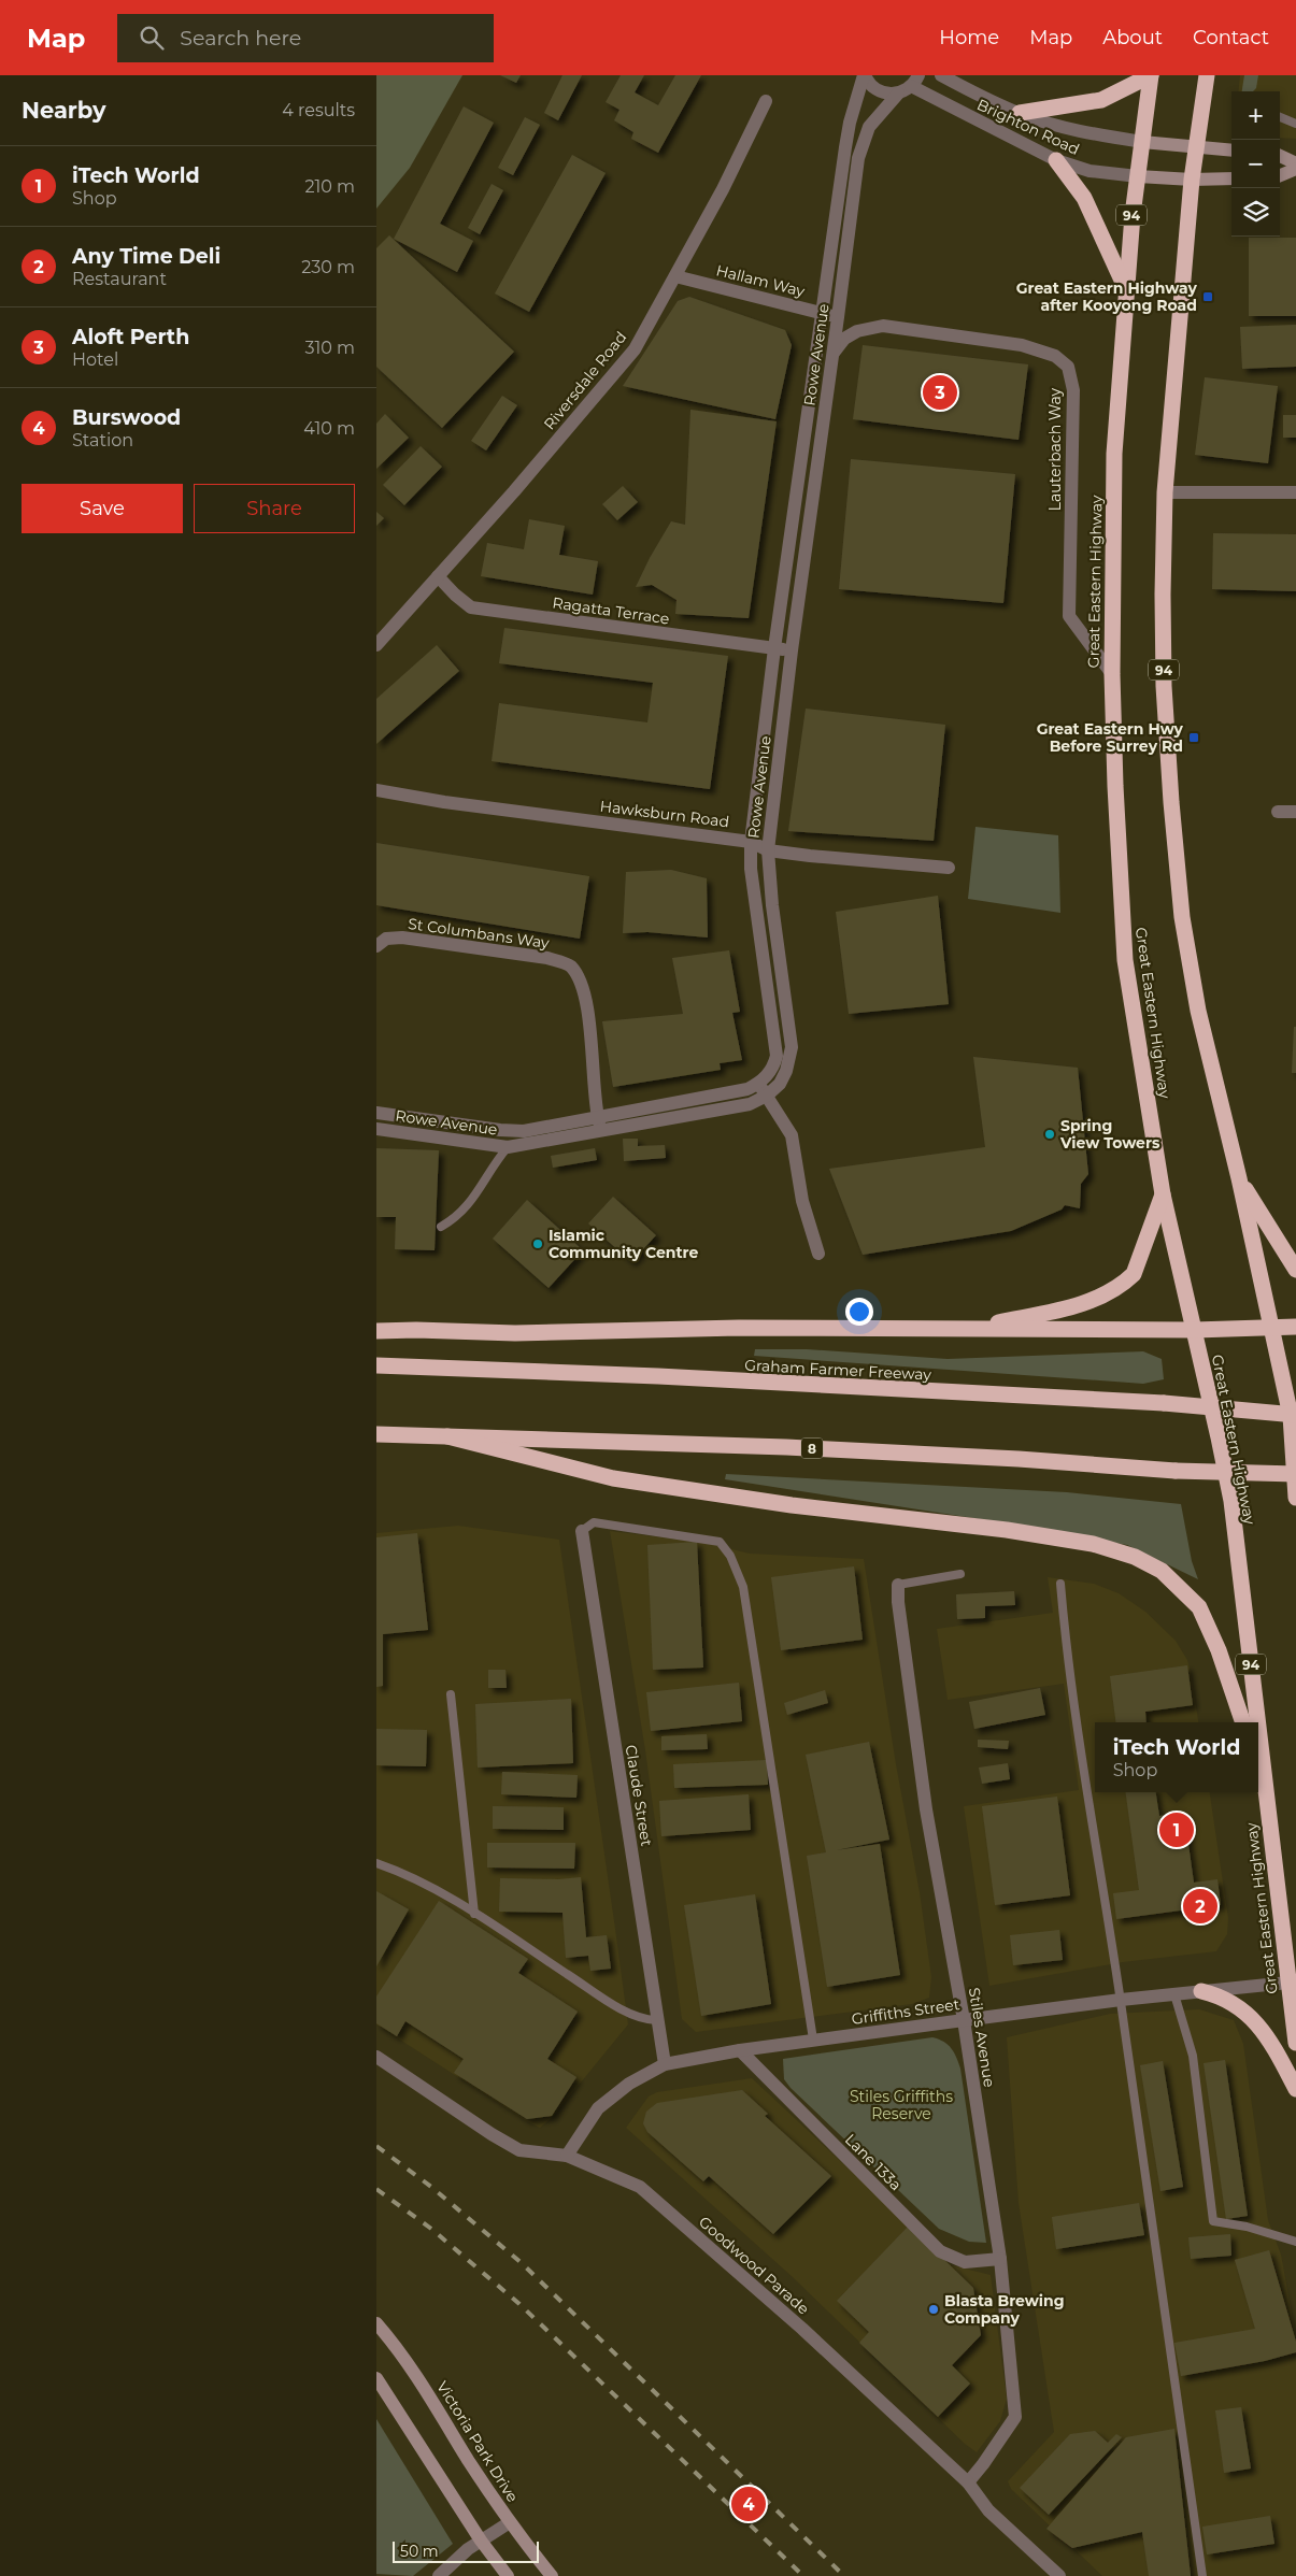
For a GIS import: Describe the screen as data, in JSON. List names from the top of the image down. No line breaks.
{"streets":{"highway":["94","Great Eastern Highway","Graham Farmer Freeway","8"],"street":["Brighton Road","Hallam Way","Rowe Avenue","Riversdale Road","Lauterbach Way","Ragatta Terrace","Hawksburn Road","St Columbans Way","Claude Street","Griffiths Street","Stiles Avenue","Lane 133a","Goodwood Parade","Victoria Park Drive"]},"crossings":[["Brighton Road","Rowe Avenue"],["Brighton Road","Great Eastern Highway"],["94","Graham Farmer Freeway"],["Hallam Way","Rowe Avenue"],["Hallam Way","Riversdale Road"],["Rowe Avenue","Lauterbach Way"],["Rowe Avenue","Ragatta Terrace"],["Rowe Avenue","Hawksburn Road"],["Rowe Avenue","St Columbans Way"],["Riversdale Road","Ragatta Terrace"],["Lauterbach Way","Great Eastern Highway"],["Great Eastern Highway","Griffiths Street"],["Claude Street","Griffiths Street"],["Griffiths Street","Stiles Avenue"],["Griffiths Street","Lane 133a"],["Griffiths Street","Goodwood Parade"],["Stiles Avenue","Lane 133a"],["Stiles Avenue","Goodwood Parade"]],"parks":["Stiles Griffiths Reserve"],"places":{"transit":["Great Eastern Highway after Kooyong Road","Great Eastern Hwy Before Surrey Rd"],"other":["Spring View Towers","Islamic Community Centre","Blasta Brewing Company"]},"scale_bar":"50 m","page":{"header":"Map","search":"Search here","nav":["Home","Map","About","Contact"],"heading":["Nearby","4 results"],"map_buttons":["+","−"],"list":[{"mark":"1","name":"iTech World","note":"Shop","value":"210 m"},{"mark":"2","name":"Any Time Deli","note":"Restaurant","value":"230 m"},{"mark":"3","name":"Aloft Perth","note":"Hotel","value":"310 m"},{"mark":"4","name":"Burswood","note":"Station","value":"410 m"}],"pins":["3","1","2","4"],"buttons":["Save","Share"],"popup":["iTech World","Shop"],"scale":"50 m"}}
